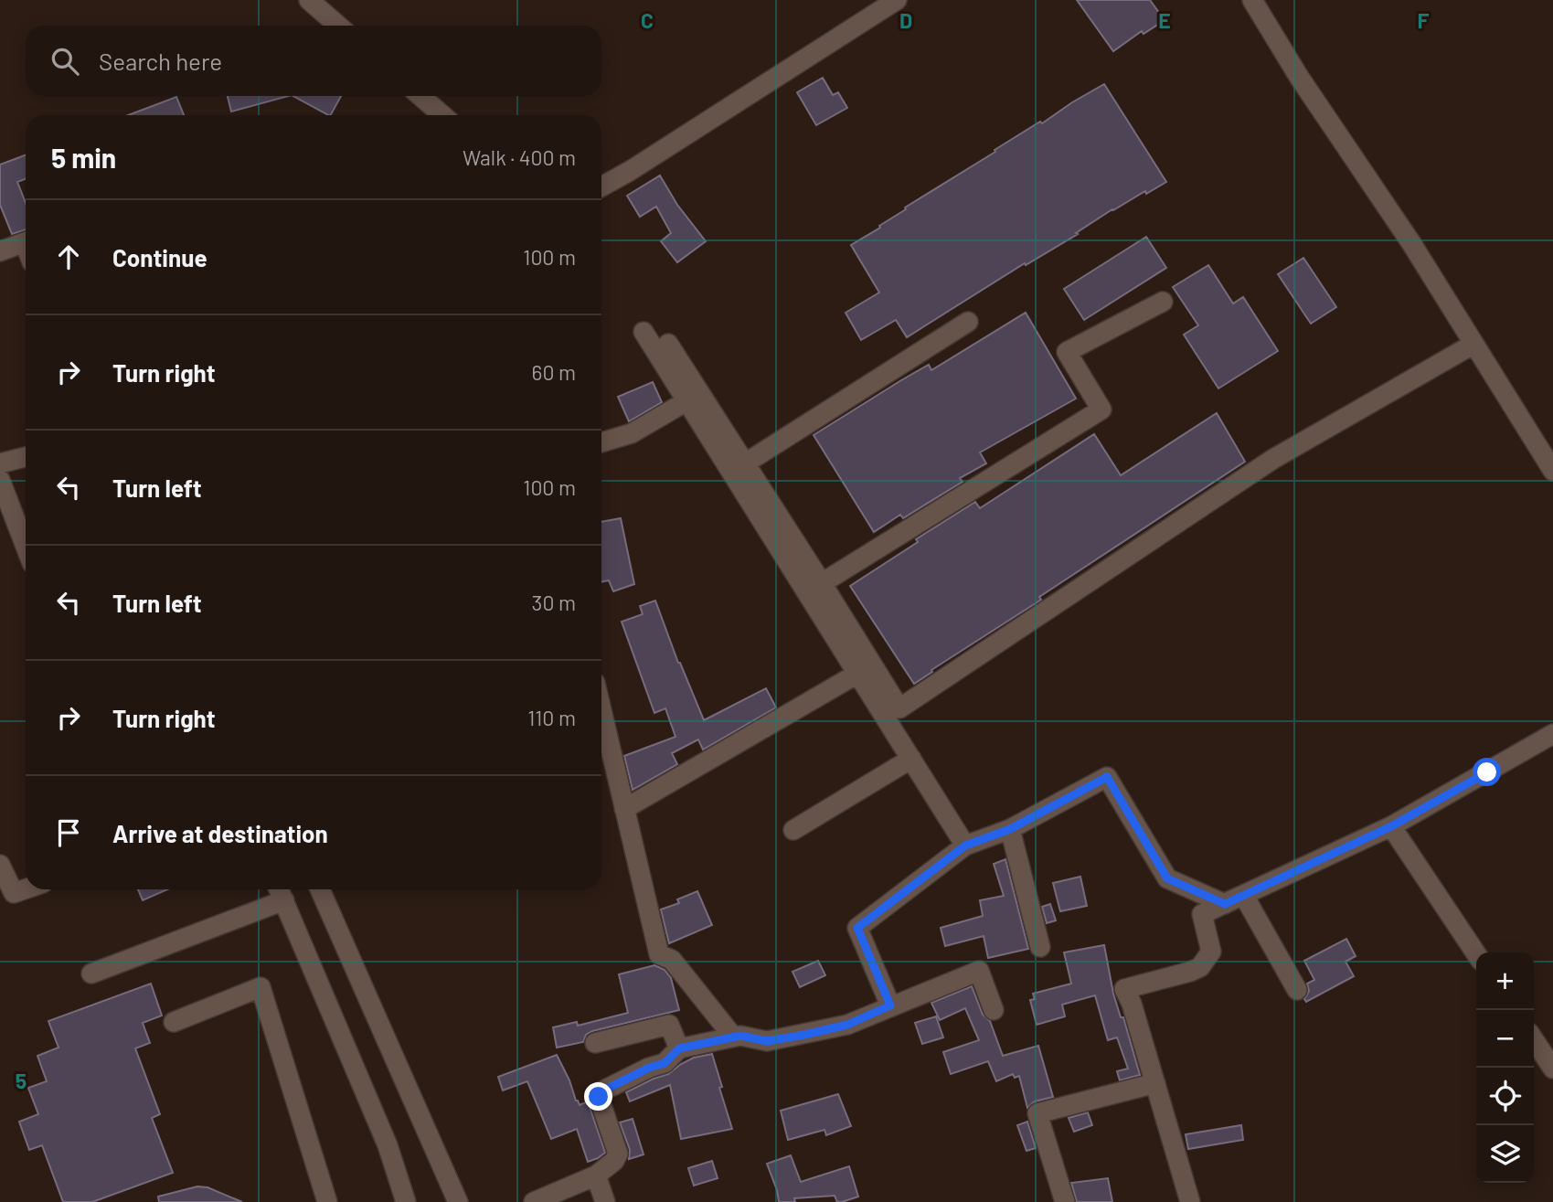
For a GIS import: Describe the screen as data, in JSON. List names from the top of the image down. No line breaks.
{"page":{"search":"Search here","heading":["5 min","Walk · 400 m"],"list":[["Continue","100 m"],["Turn right","60 m"],["Turn left","100 m"],["Turn left","30 m"],["Turn right","110 m"],"Arrive at destination"],"map_buttons":["+","−"]},"grid":{"columns":["C","D","E","F"],"rows":["5"]}}
